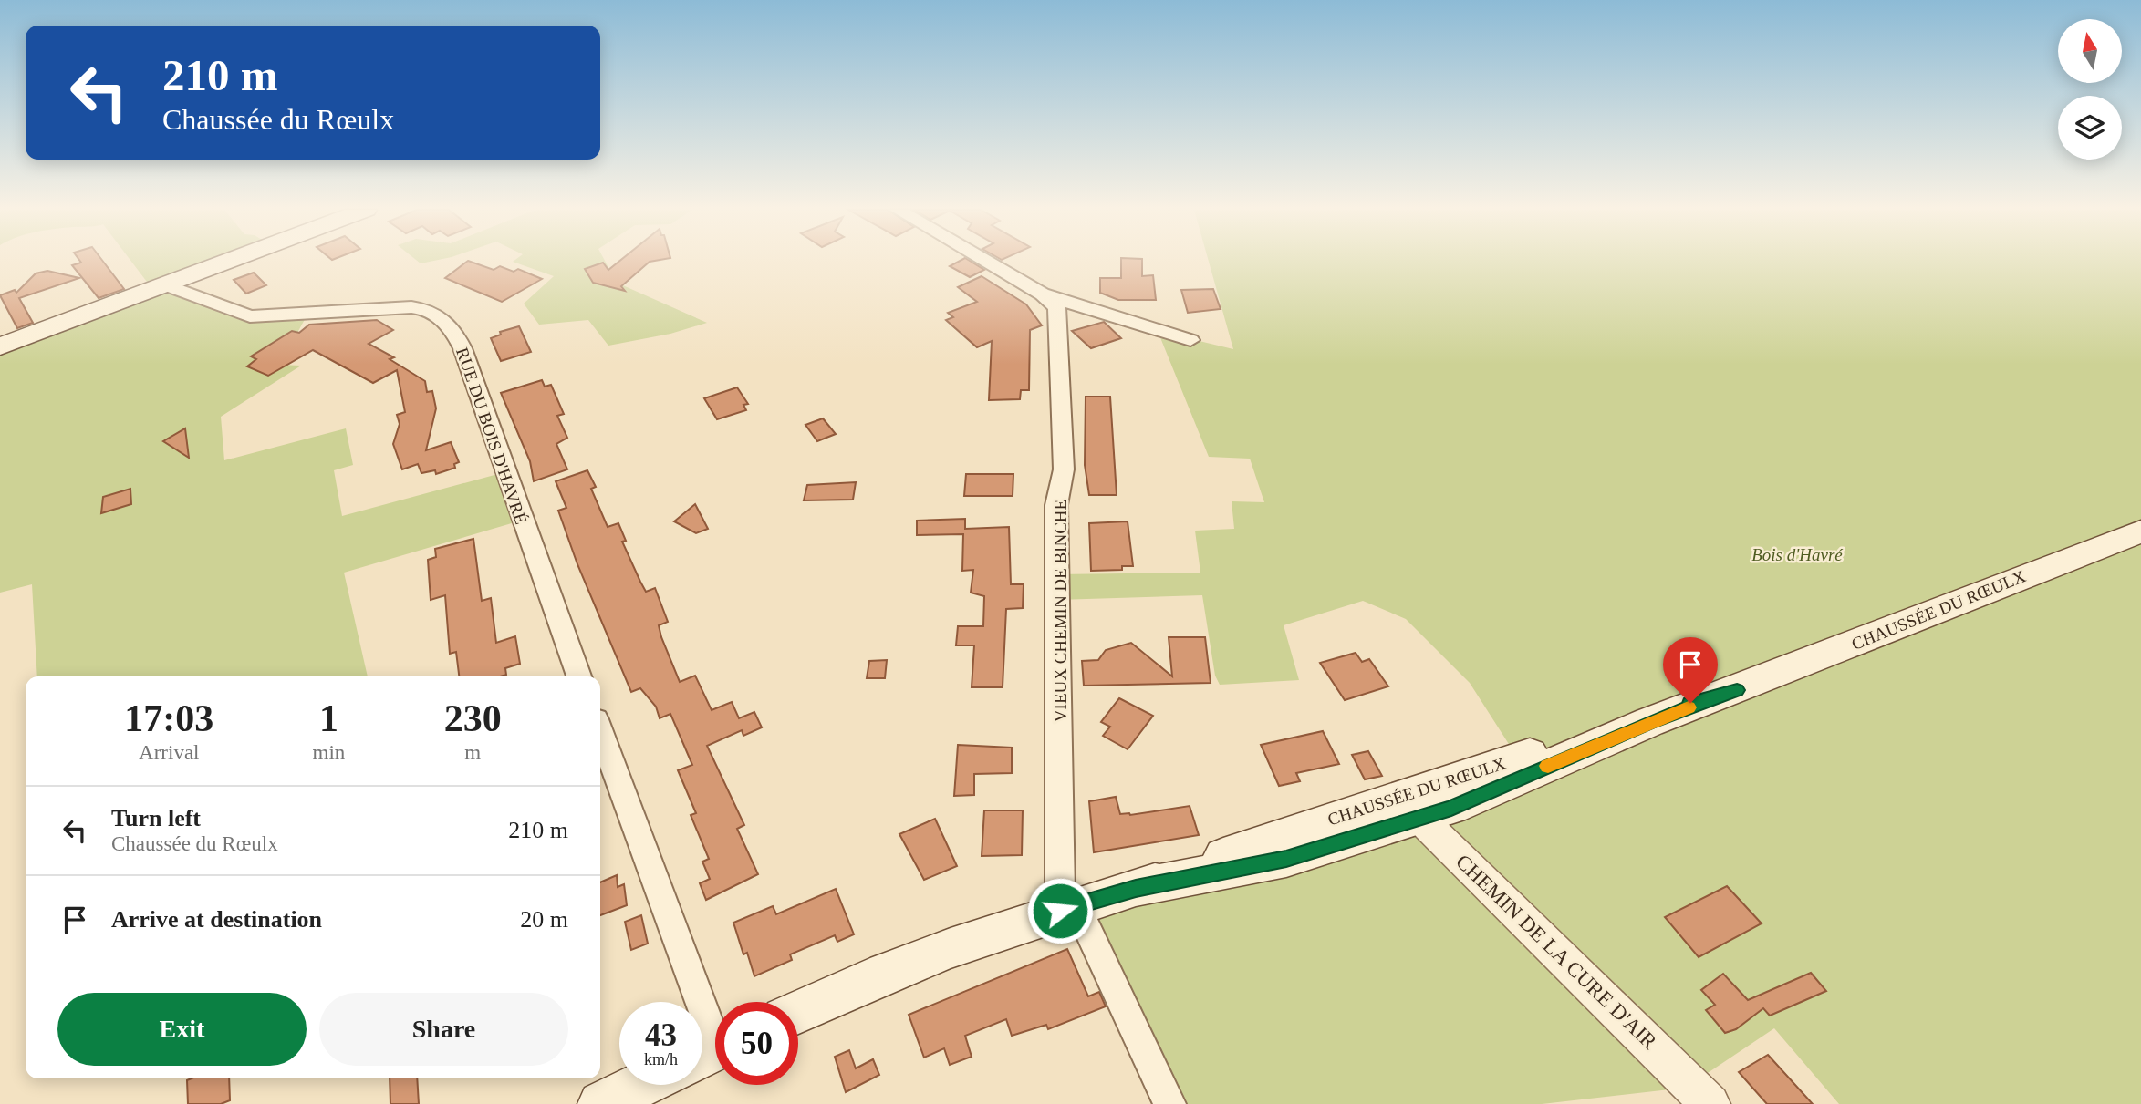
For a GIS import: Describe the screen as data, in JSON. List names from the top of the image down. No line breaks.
{"streets":{"main road":["CHAUSSÉE DU RŒULX"],"street":["RUE DU BOIS D'HAVRÉ","VIEUX CHEMIN DE BINCHE","CHEMIN DE LA CURE D'AIR"]},"crossings":[["CHAUSSÉE DU RŒULX","VIEUX CHEMIN DE BINCHE"],["CHAUSSÉE DU RŒULX","CHEMIN DE LA CURE D'AIR"]],"parks":["Bois d'Havré"],"north":"top","page":{"turn":["210 m","Chaussée du Rœulx"],"eta":["17:03","Arrival","1","min","230","m"],"list":[{"name":"Turn left","note":"Chaussée du Rœulx","value":"210 m"},{"name":"Arrive at destination","value":"20 m"}],"buttons":["Exit","Share"],"speed":"43 km/h","limit":"50"}}
